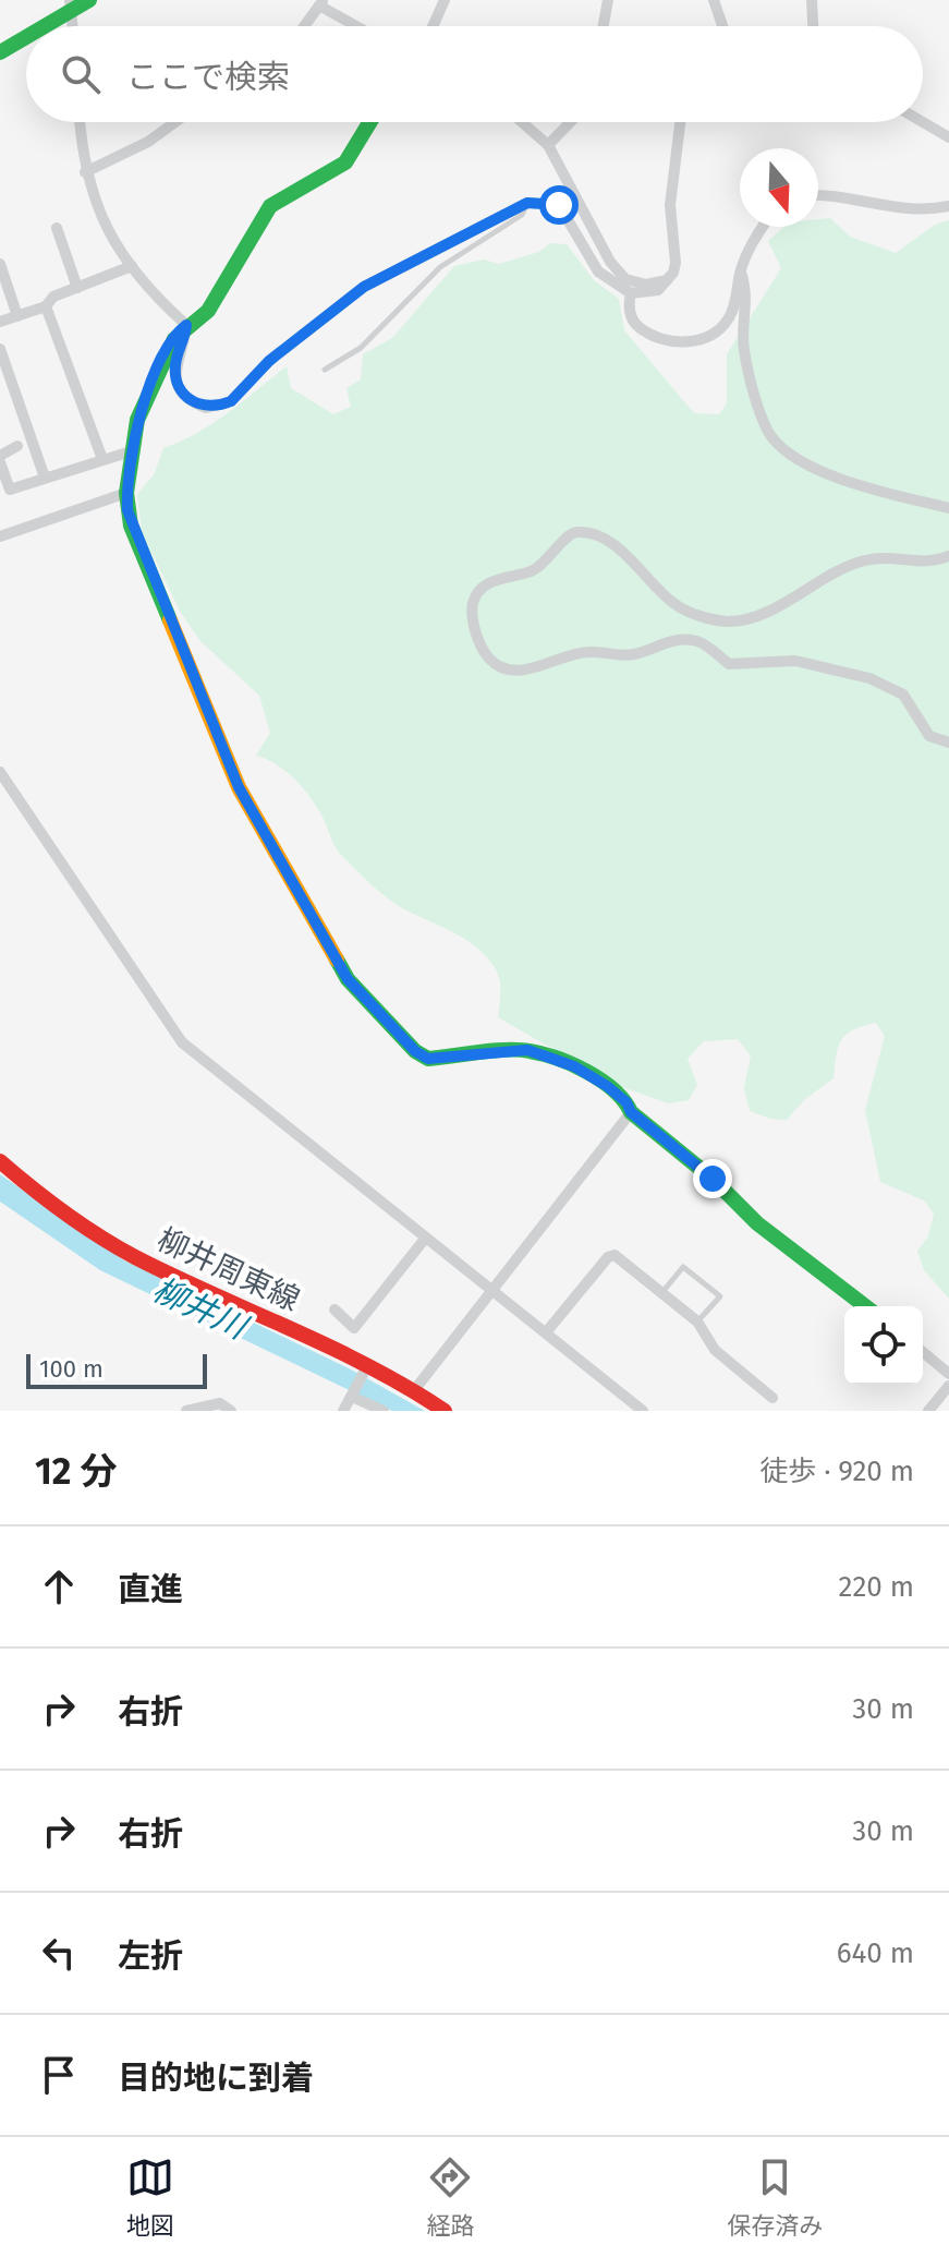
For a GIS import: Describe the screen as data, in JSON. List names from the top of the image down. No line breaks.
{"streets":{"street":["柳井周東線"]},"water":["柳井川"],"scale_bar":"100 m","north":"bottom","page":{"search":"ここで検索","scale":"100 m","heading":["12 分","徒歩 · 920 m"],"list":[["直進","220 m"],["右折","30 m"],["右折","30 m"],["左折","640 m"],"目的地に到着"],"nav":["地図","経路","保存済み"]}}
